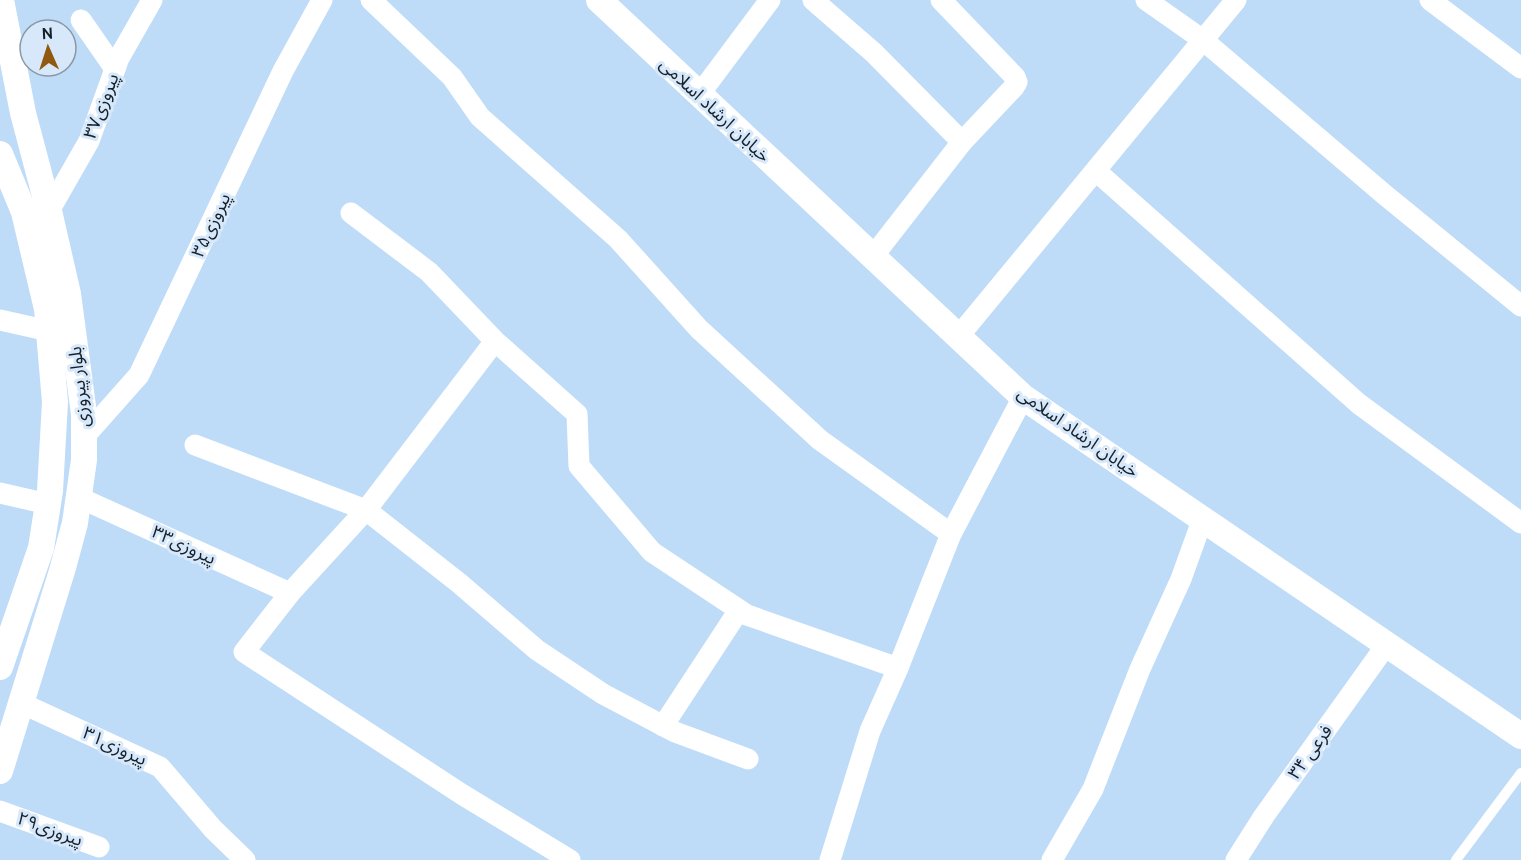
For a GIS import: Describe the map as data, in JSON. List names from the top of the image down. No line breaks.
{"streets":{"street":["پیروزی۳۷","خیابان ارشاد اسلامی","پیروزی۳۵","بلوار پیروزی","پیروزی۳۳","پیروزی۳۱","فرعی ۳۴","پیروزی۲۹"]},"crossings":[["پیروزی۳۷","بلوار پیروزی"],["خیابان ارشاد اسلامی","فرعی ۳۴"],["پیروزی۳۵","بلوار پیروزی"],["بلوار پیروزی","پیروزی۳۳"],["بلوار پیروزی","پیروزی۳۱"]],"north":"top"}
